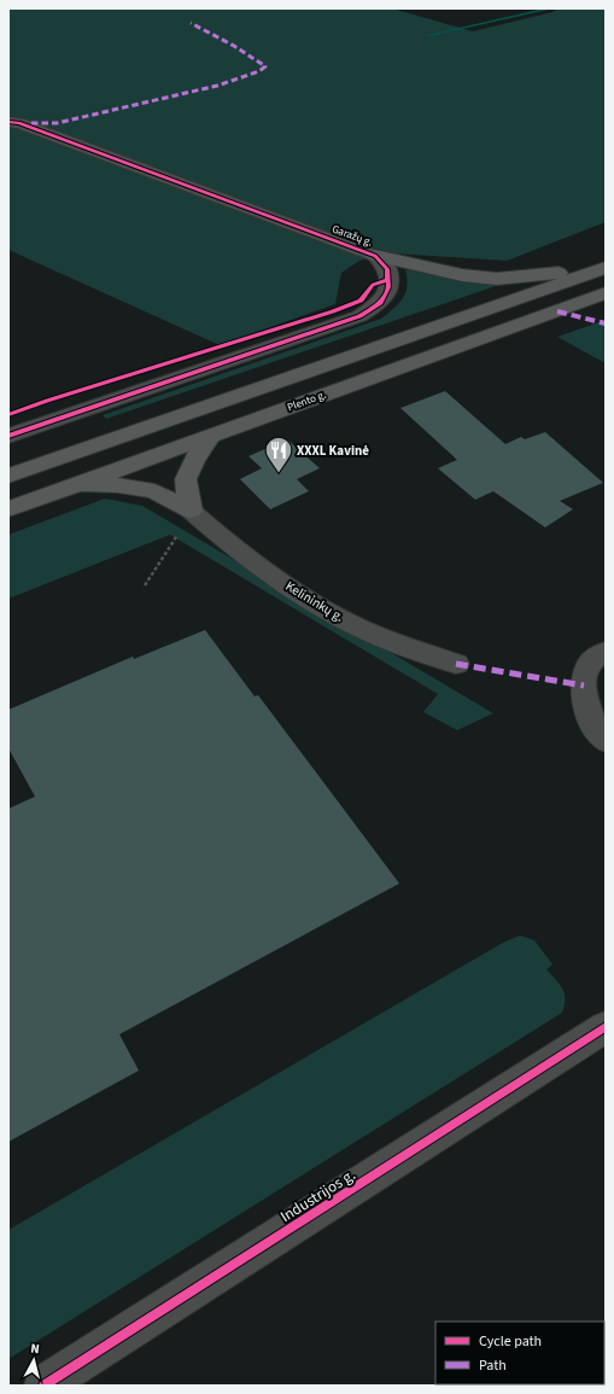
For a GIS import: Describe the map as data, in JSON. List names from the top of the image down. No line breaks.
{"streets":{"highway":["Plento g."],"street":["Garažų g.","Kelininkų g.","Industrijos g."]},"places":{"restaurant":["XXXL Kavinė"]},"legend":["Cycle path","Path"],"north":"top"}
